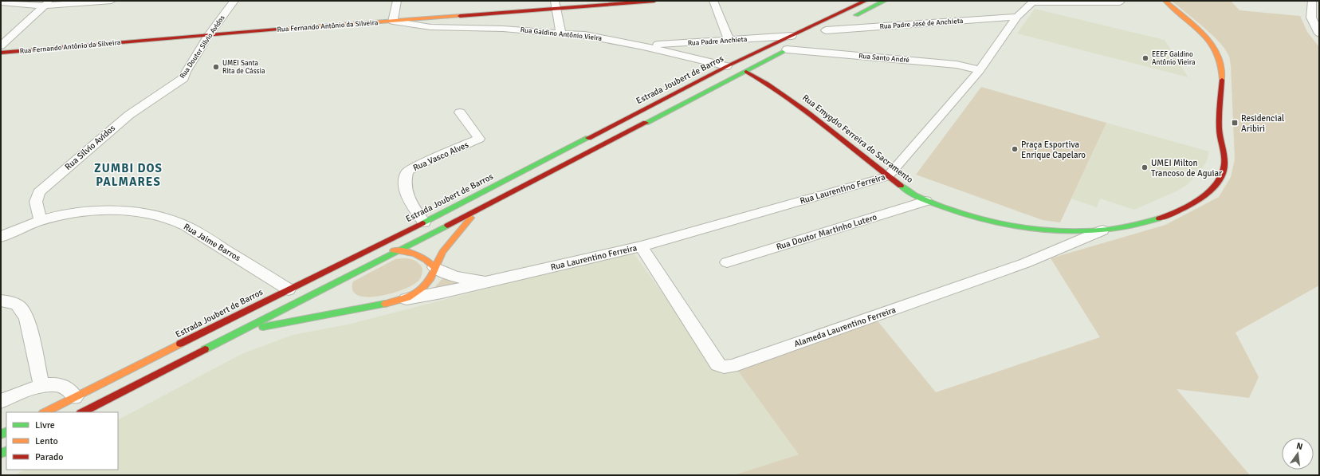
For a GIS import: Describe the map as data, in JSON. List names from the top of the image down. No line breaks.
{"streets":{"main road":["Rua Fernando Antônio da Silveira","Estrada Joubert de Barros","Rua Emygdio Ferreira do Sacramento"],"street":["Rua Padre José de Anchieta","Rua Galdino Antônio Vieira","Rua Padre Anchieta","Rua Doutor Silvio Avidos","Rua Santo André","Rua Sílvio Avidos","Rua Vasco Alves","Rua Laurentino Ferreira","Rua Doutor Martinho Lutero","Rua Jaime Barros","Alameda Laurentino Ferreira"]},"crossings":[["Rua Padre José de Anchieta","Rua Laurentino Ferreira"],["Rua Fernando Antônio da Silveira","Rua Galdino Antônio Vieira"],["Rua Fernando Antônio da Silveira","Rua Doutor Silvio Avidos"],["Rua Galdino Antônio Vieira","Rua Padre Anchieta"],["Rua Galdino Antônio Vieira","Estrada Joubert de Barros"],["Rua Padre Anchieta","Estrada Joubert de Barros"],["Rua Doutor Silvio Avidos","Rua Sílvio Avidos"],["Rua Santo André","Rua Laurentino Ferreira"],["Estrada Joubert de Barros","Rua Vasco Alves"],["Estrada Joubert de Barros","Rua Jaime Barros"],["Rua Emygdio Ferreira do Sacramento","Rua Laurentino Ferreira"],["Rua Emygdio Ferreira do Sacramento","Rua Doutor Martinho Lutero"],["Rua Emygdio Ferreira do Sacramento","Alameda Laurentino Ferreira"],["Rua Sílvio Avidos","Rua Jaime Barros"],["Rua Laurentino Ferreira","Alameda Laurentino Ferreira"]],"districts":["ZUMBI DOS PALMARES"],"places":{"other":["EEEF Galdino Antônio Vieira","UMEI Santa Rita de Cássia","Praça Esportiva Enrique Capelaro","UMEI Milton Trancoso de Aguiar"],"transit":["Residencial Aribiri"]},"legend":["Livre","Lento","Parado"],"north":"top"}
